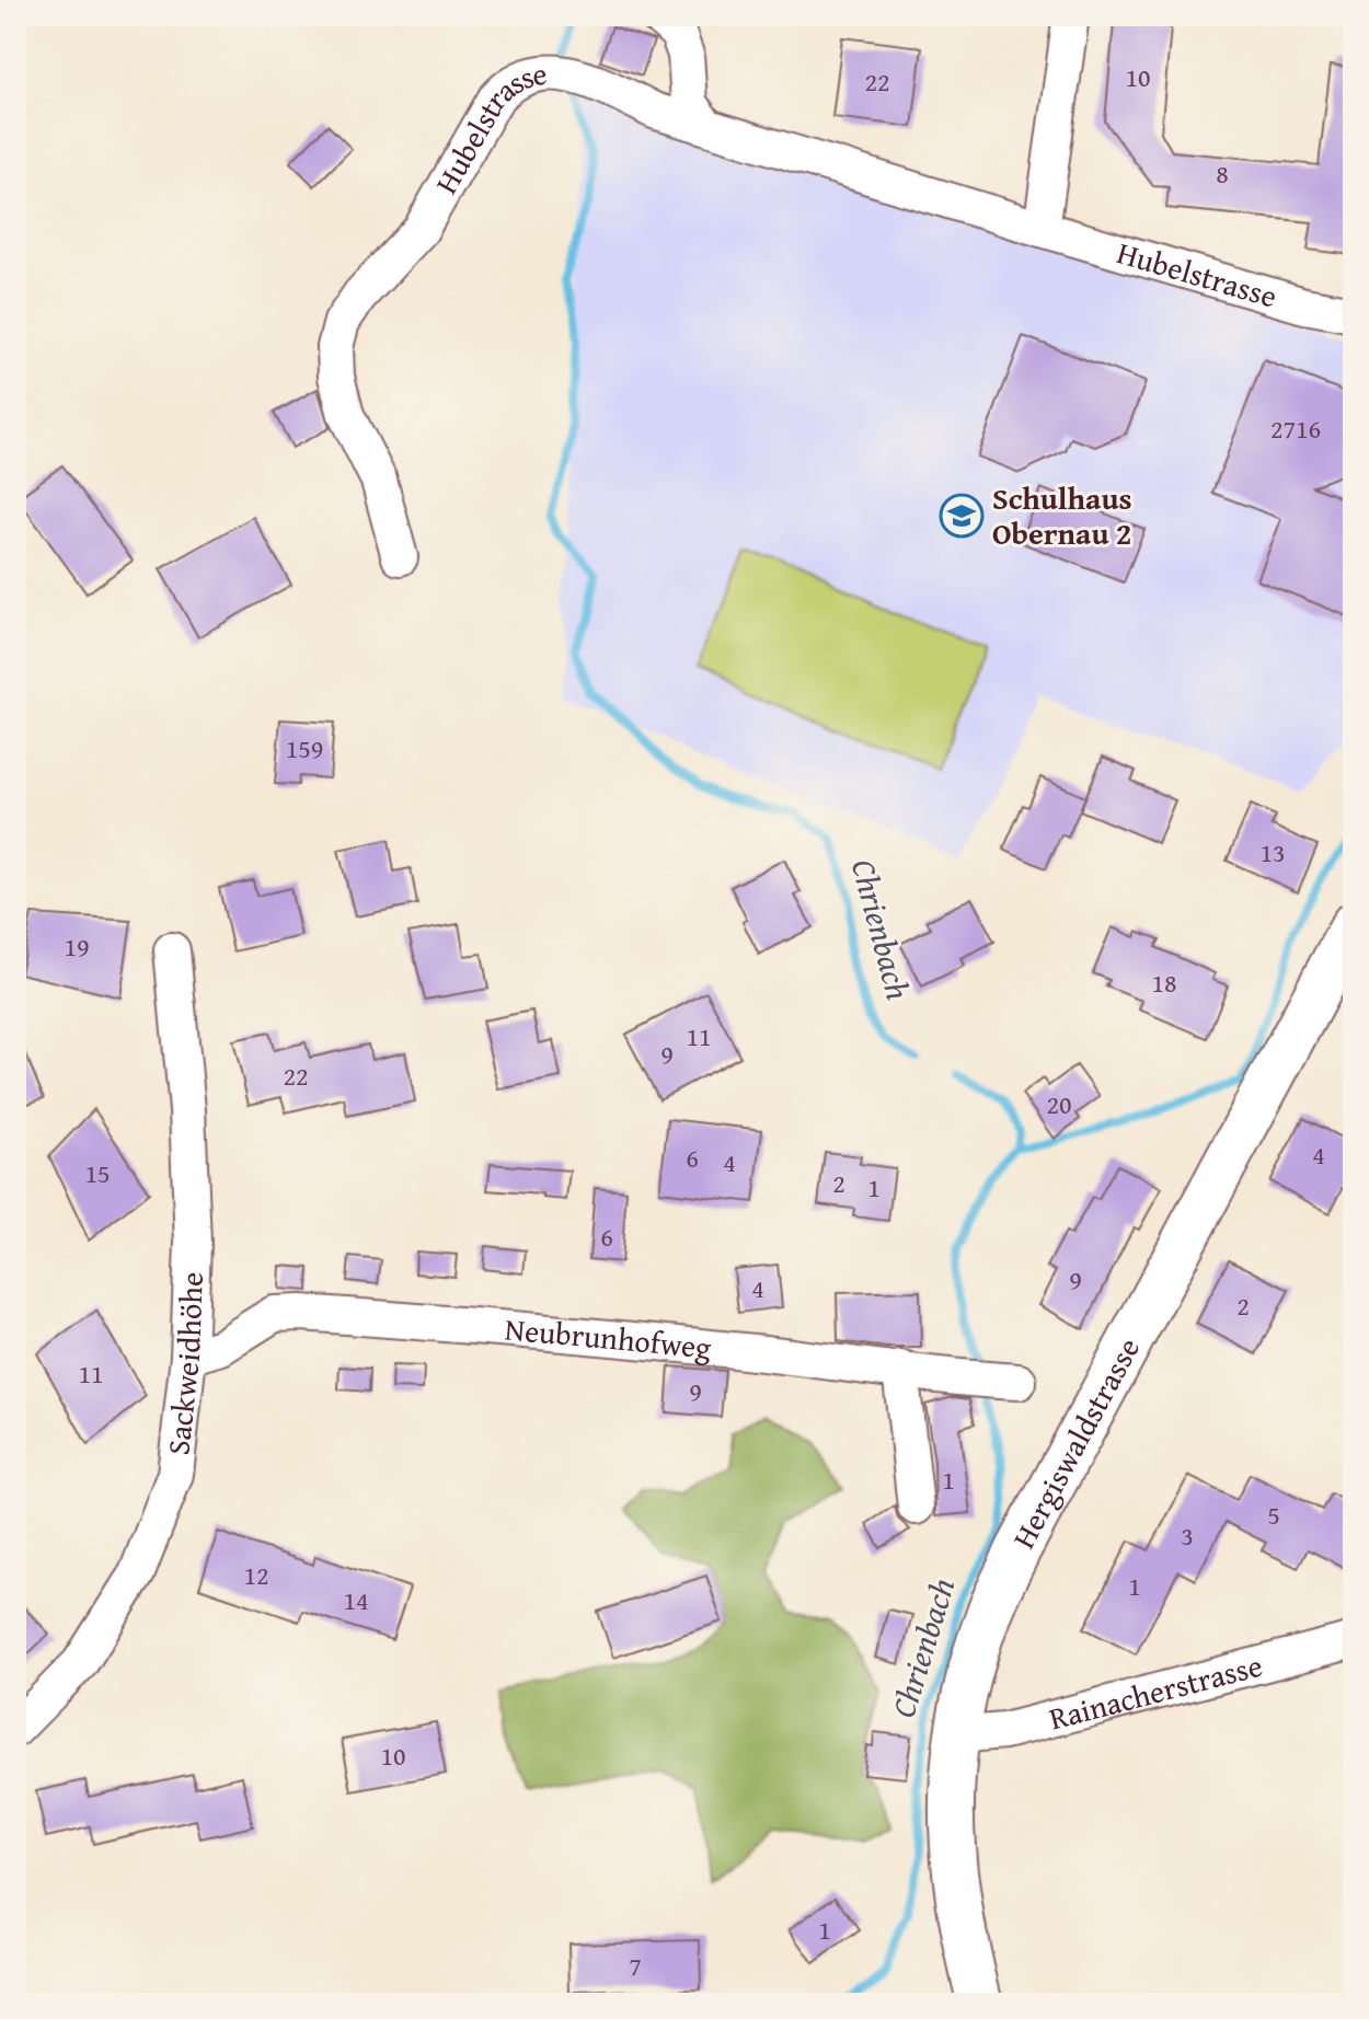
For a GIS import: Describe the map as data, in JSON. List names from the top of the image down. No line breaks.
{"streets":{"street":["Hubelstrasse","Neubrunhofweg","Sackweidhöhe","Hergiswaldstrasse","Rainacherstrasse"]},"crossings":[["Neubrunhofweg","Sackweidhöhe"],["Hergiswaldstrasse","Rainacherstrasse"]],"water":["Chrienbach"],"places":{"school or university":["Schulhaus Obernau 2"]},"house_numbers":["10","22","8","2716","159","13","19","18","11","9","22","20","4","6","4","15","2","1","6","9","4","2","11","9","1","5","3","12","1","14","10","1","7"]}
